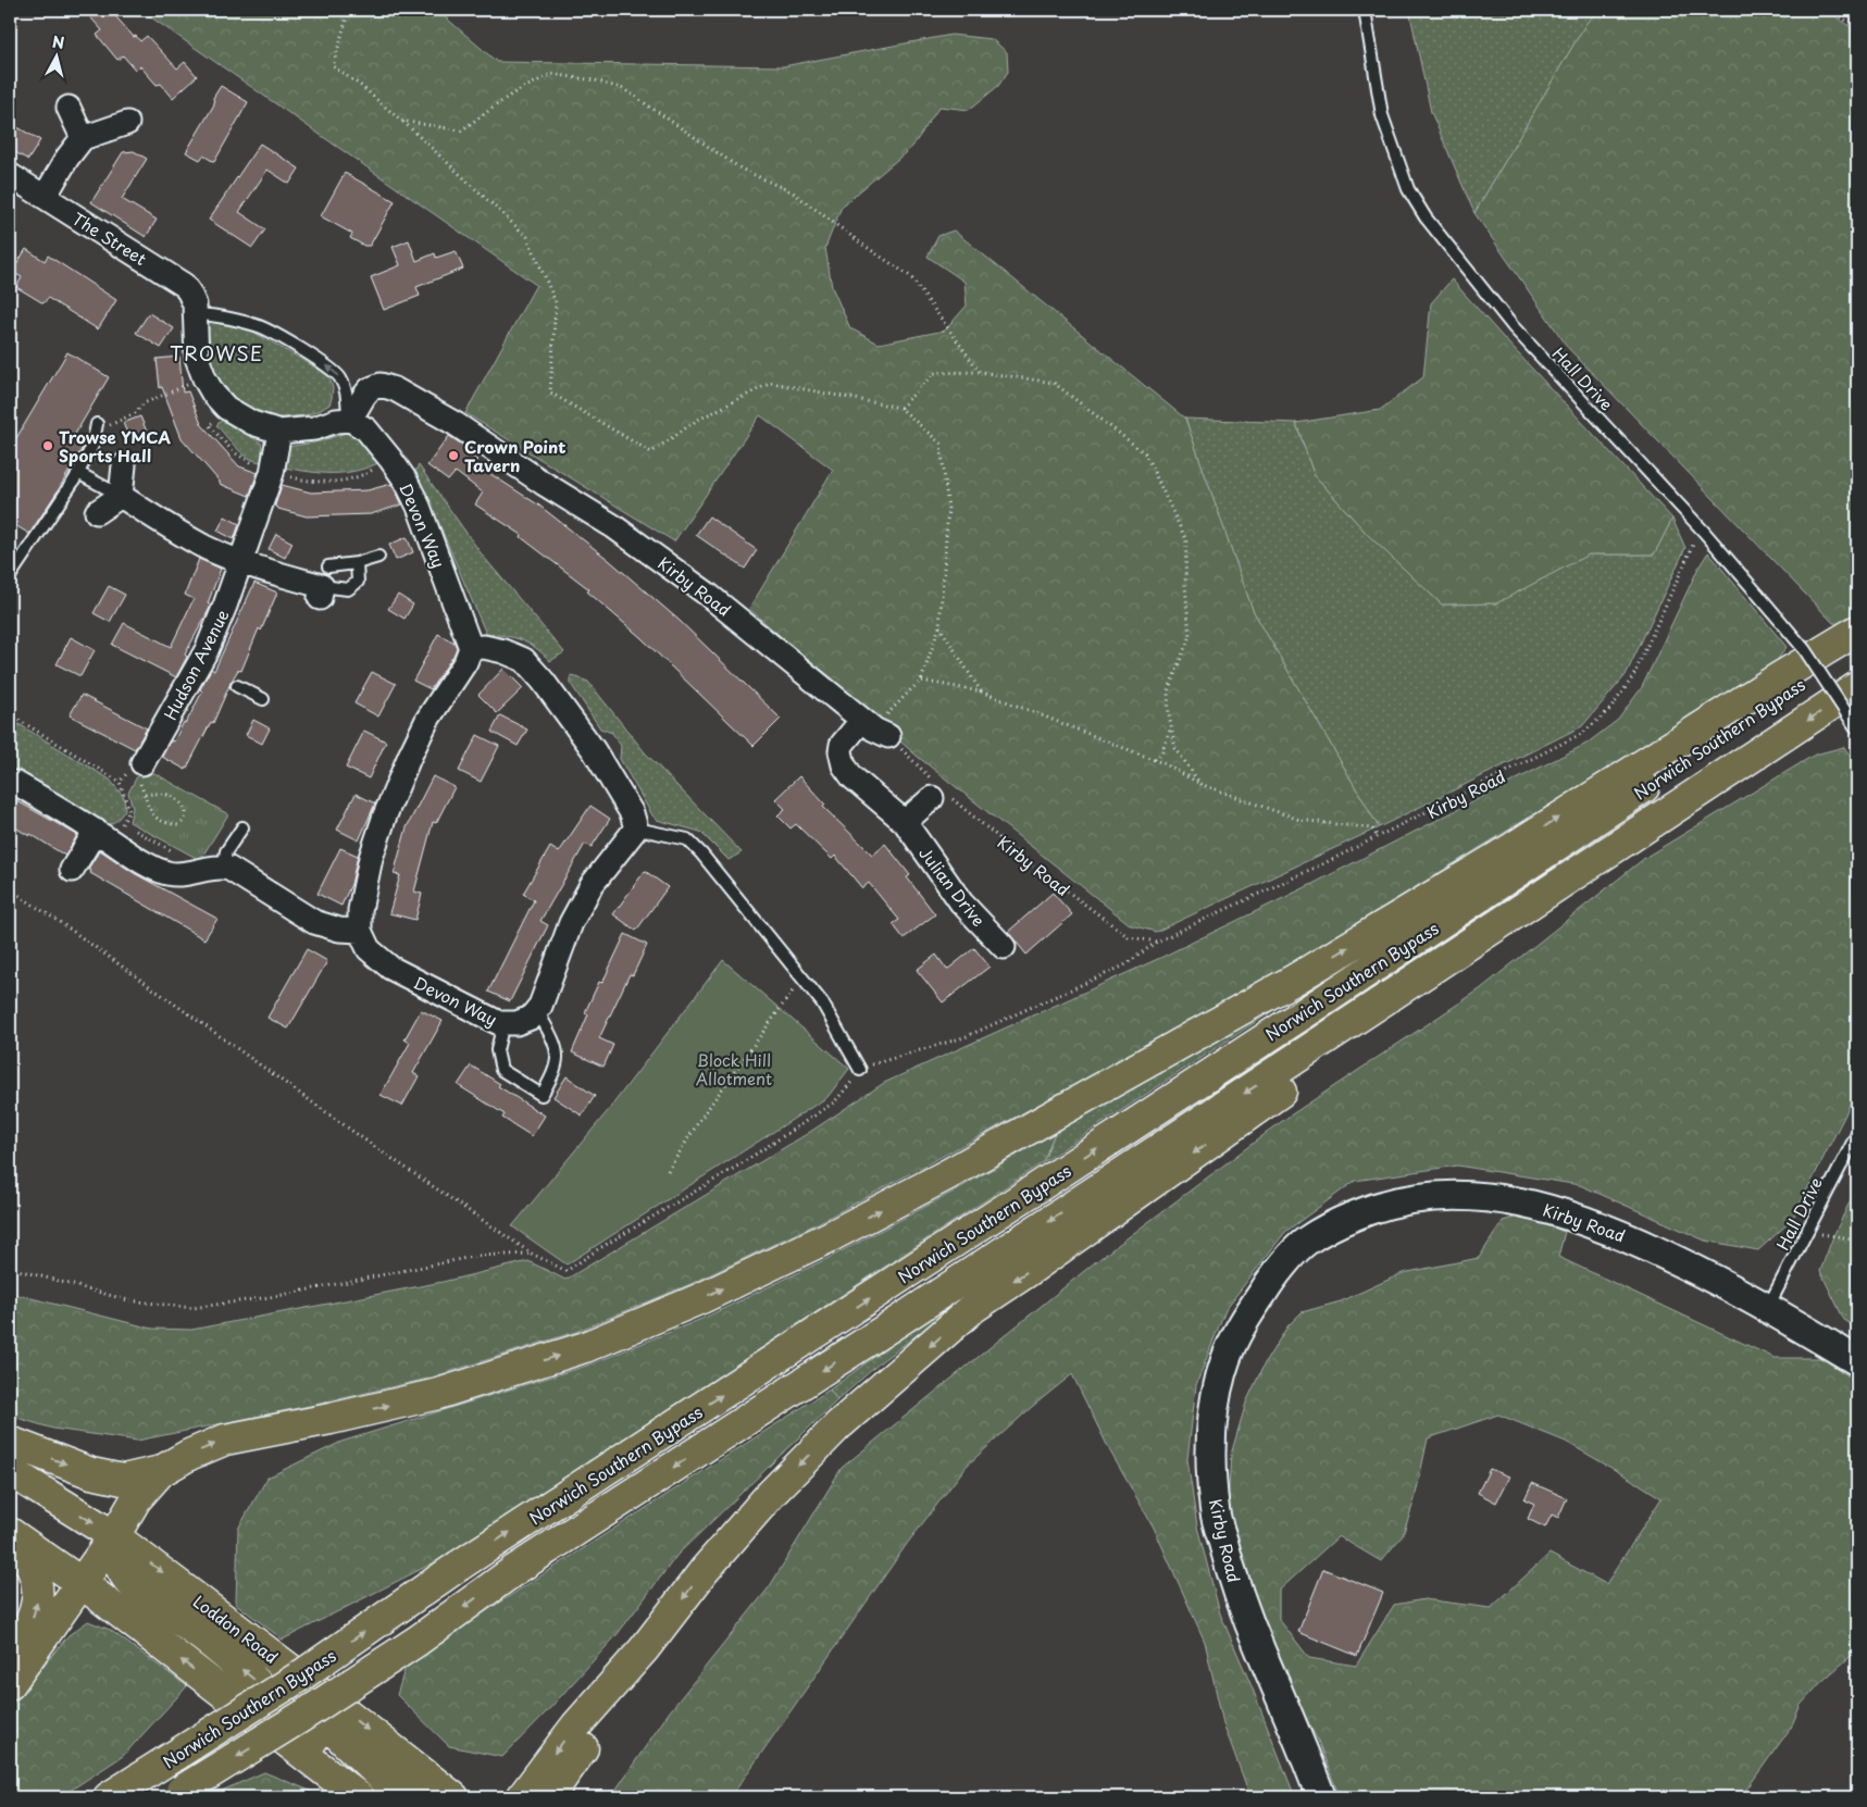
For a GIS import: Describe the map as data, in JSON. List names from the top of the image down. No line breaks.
{"streets":{"highway":["Norwich Southern Bypass","Loddon Road"],"street":["The Street","Devon Way","Kirby Road","Hudson Avenue","Julian Drive"],"lane":["Hall Drive"]},"crossings":[["The Street","Hudson Avenue"],["Hall Drive","Kirby Road"],["Devon Way","Kirby Road"],["Kirby Road","Julian Drive"]],"districts":["TROWSE"],"parks":["Block Hill Allotment"],"places":["Trowse YMCA Sports Hall","Crown Point Tavern"],"north":"top"}
